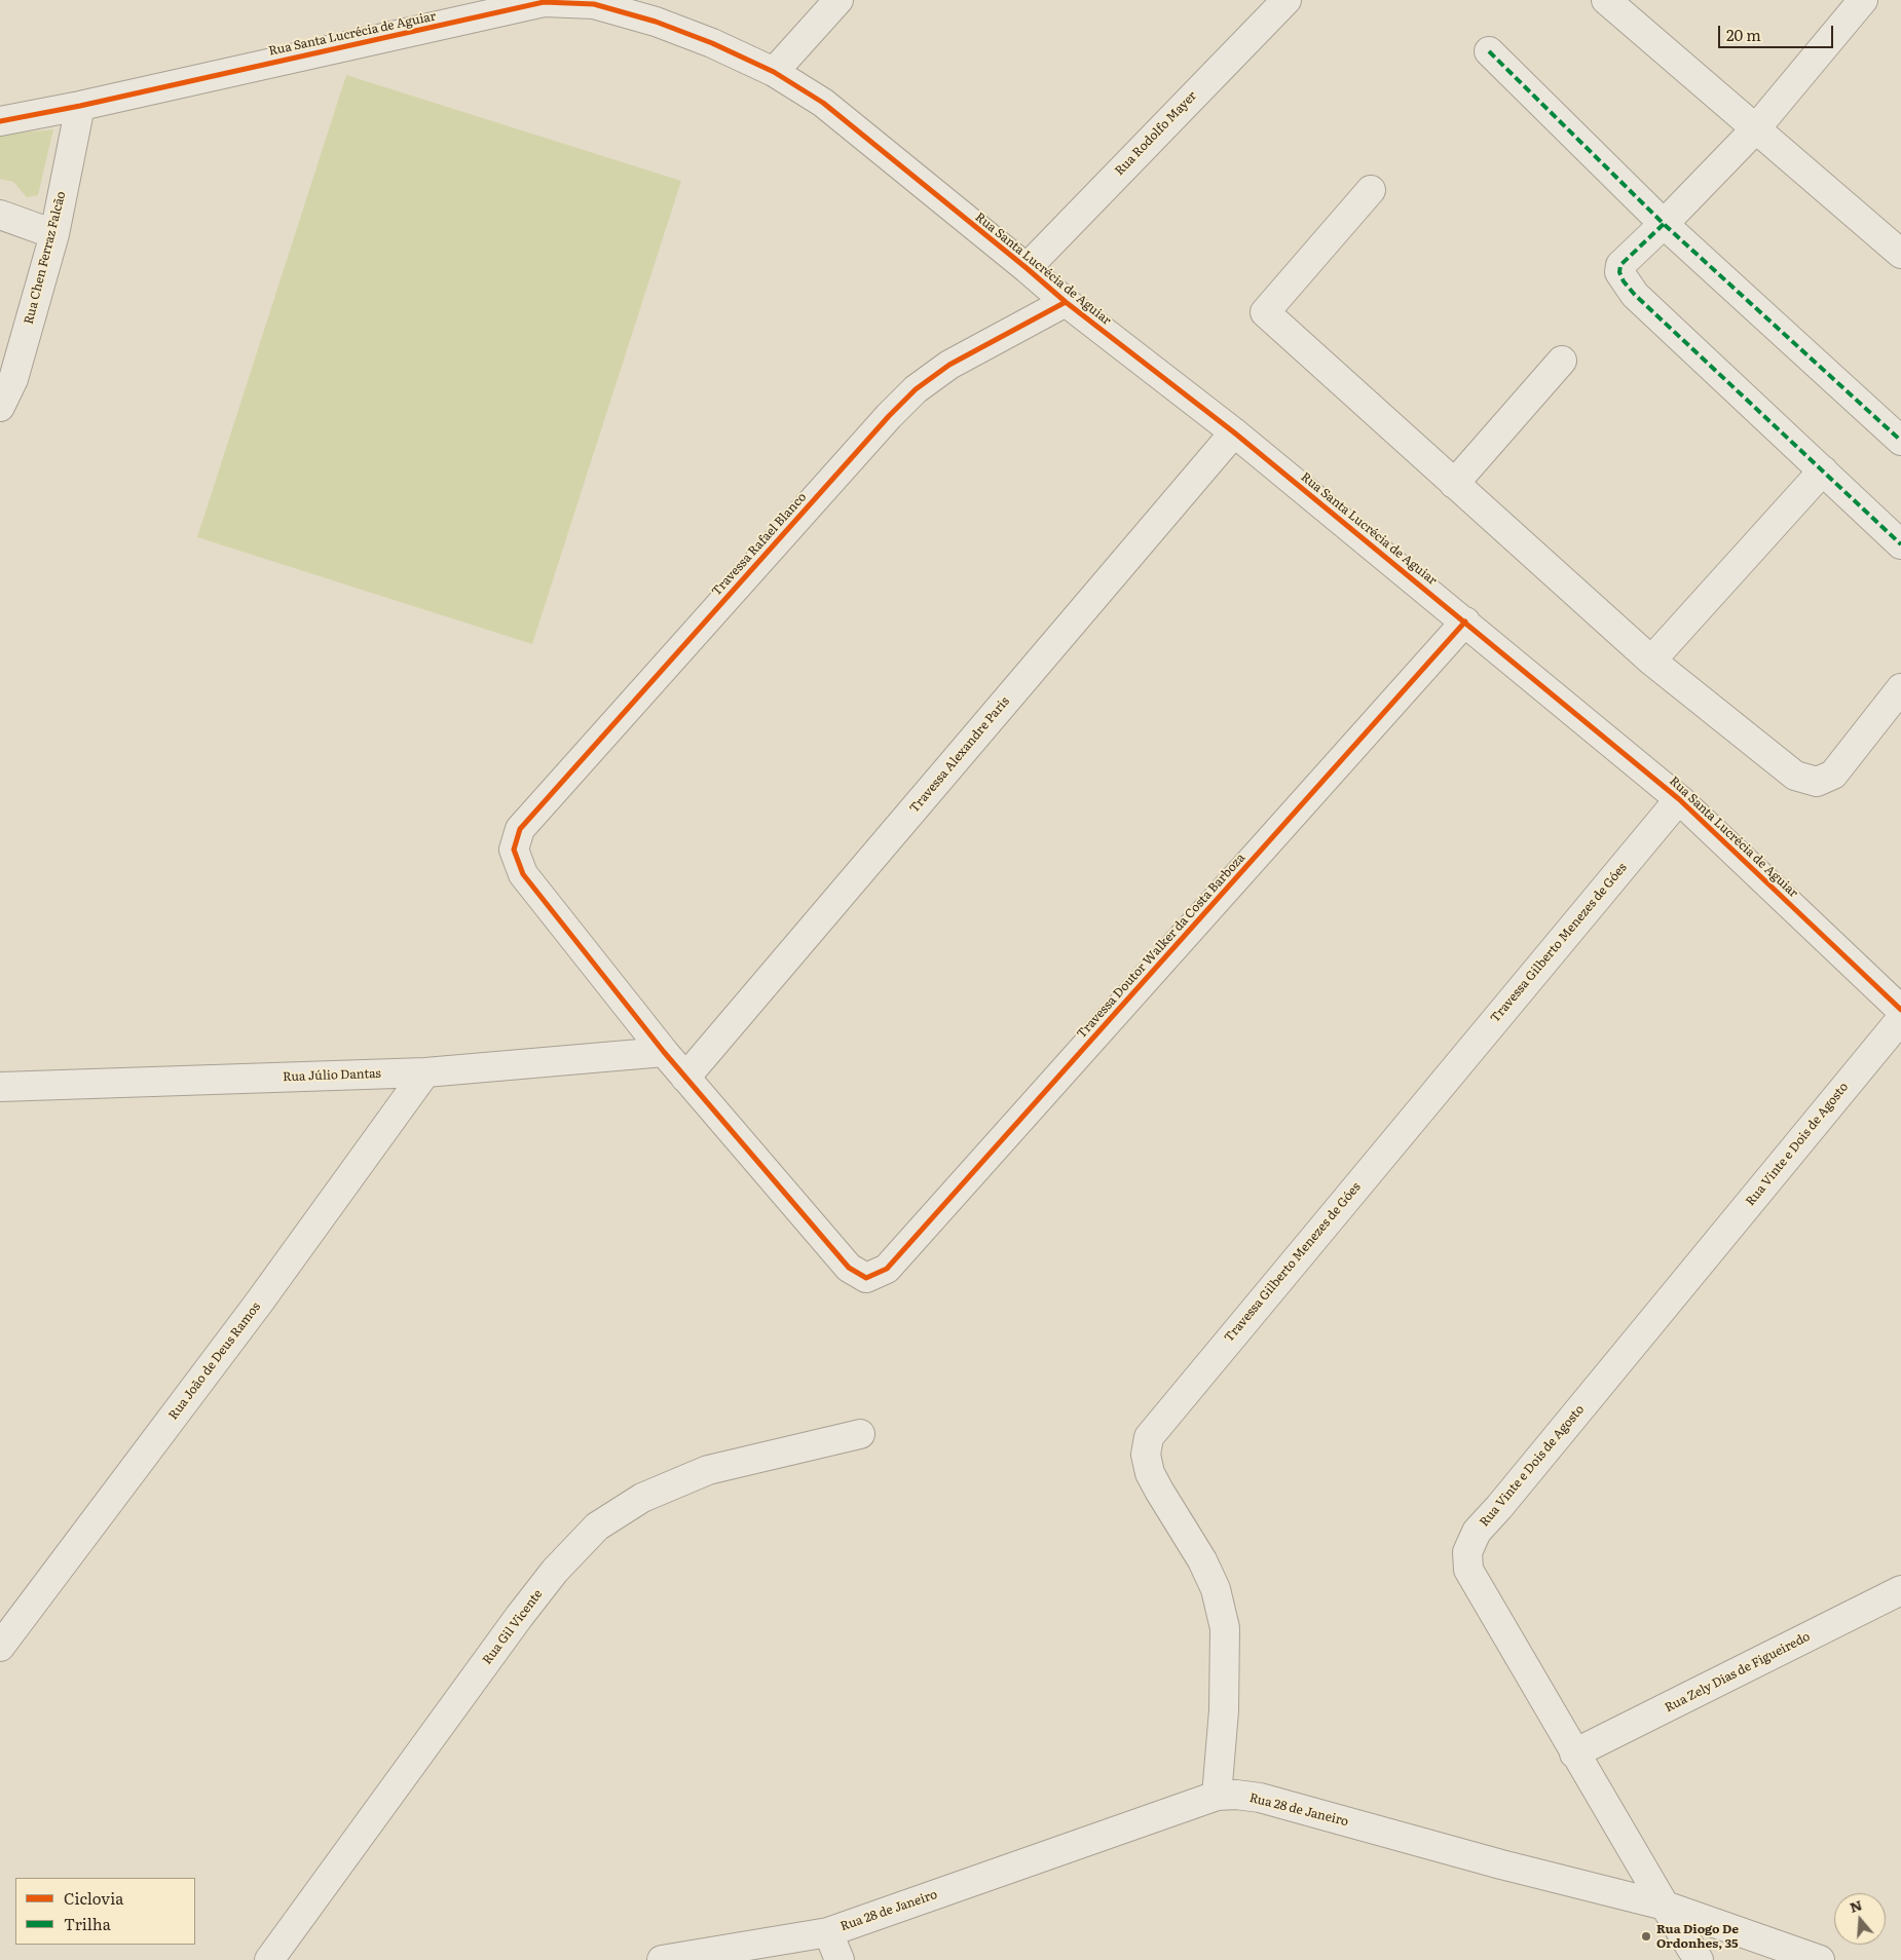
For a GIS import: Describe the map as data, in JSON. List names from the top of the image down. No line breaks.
{"streets":{"street":["Rua Santa Lucrécia de Aguiar","Rua Rodolfo Mayer","Rua Chen Ferraz Falcão","Travessa Rafael Blanco","Travessa Alexandre Paris","Travessa Gilberto Menezes de Góes","Travessa Doutor Walker da Costa Barboza","Rua Júlio Dantas","Rua Vinte e Dois de Agosto","Rua João de Deus Ramos","Rua Gil Vicente","Rua Zely Dias de Figueiredo","Rua 28 de Janeiro"]},"crossings":[["Rua Santa Lucrécia de Aguiar","Rua Rodolfo Mayer"],["Rua Santa Lucrécia de Aguiar","Rua Chen Ferraz Falcão"],["Rua Santa Lucrécia de Aguiar","Travessa Rafael Blanco"],["Rua Santa Lucrécia de Aguiar","Travessa Alexandre Paris"],["Rua Santa Lucrécia de Aguiar","Travessa Gilberto Menezes de Góes"],["Rua Santa Lucrécia de Aguiar","Travessa Doutor Walker da Costa Barboza"],["Travessa Rafael Blanco","Rua Júlio Dantas"],["Travessa Alexandre Paris","Travessa Doutor Walker da Costa Barboza"],["Travessa Gilberto Menezes de Góes","Rua 28 de Janeiro"],["Rua Júlio Dantas","Rua João de Deus Ramos"],["Rua Vinte e Dois de Agosto","Rua Zely Dias de Figueiredo"],["Rua Vinte e Dois de Agosto","Rua 28 de Janeiro"]],"places":["Rua Diogo De Ordonhes, 35"],"legend":["Ciclovia","Trilha"],"scale_bar":"20 m","north":"top"}
